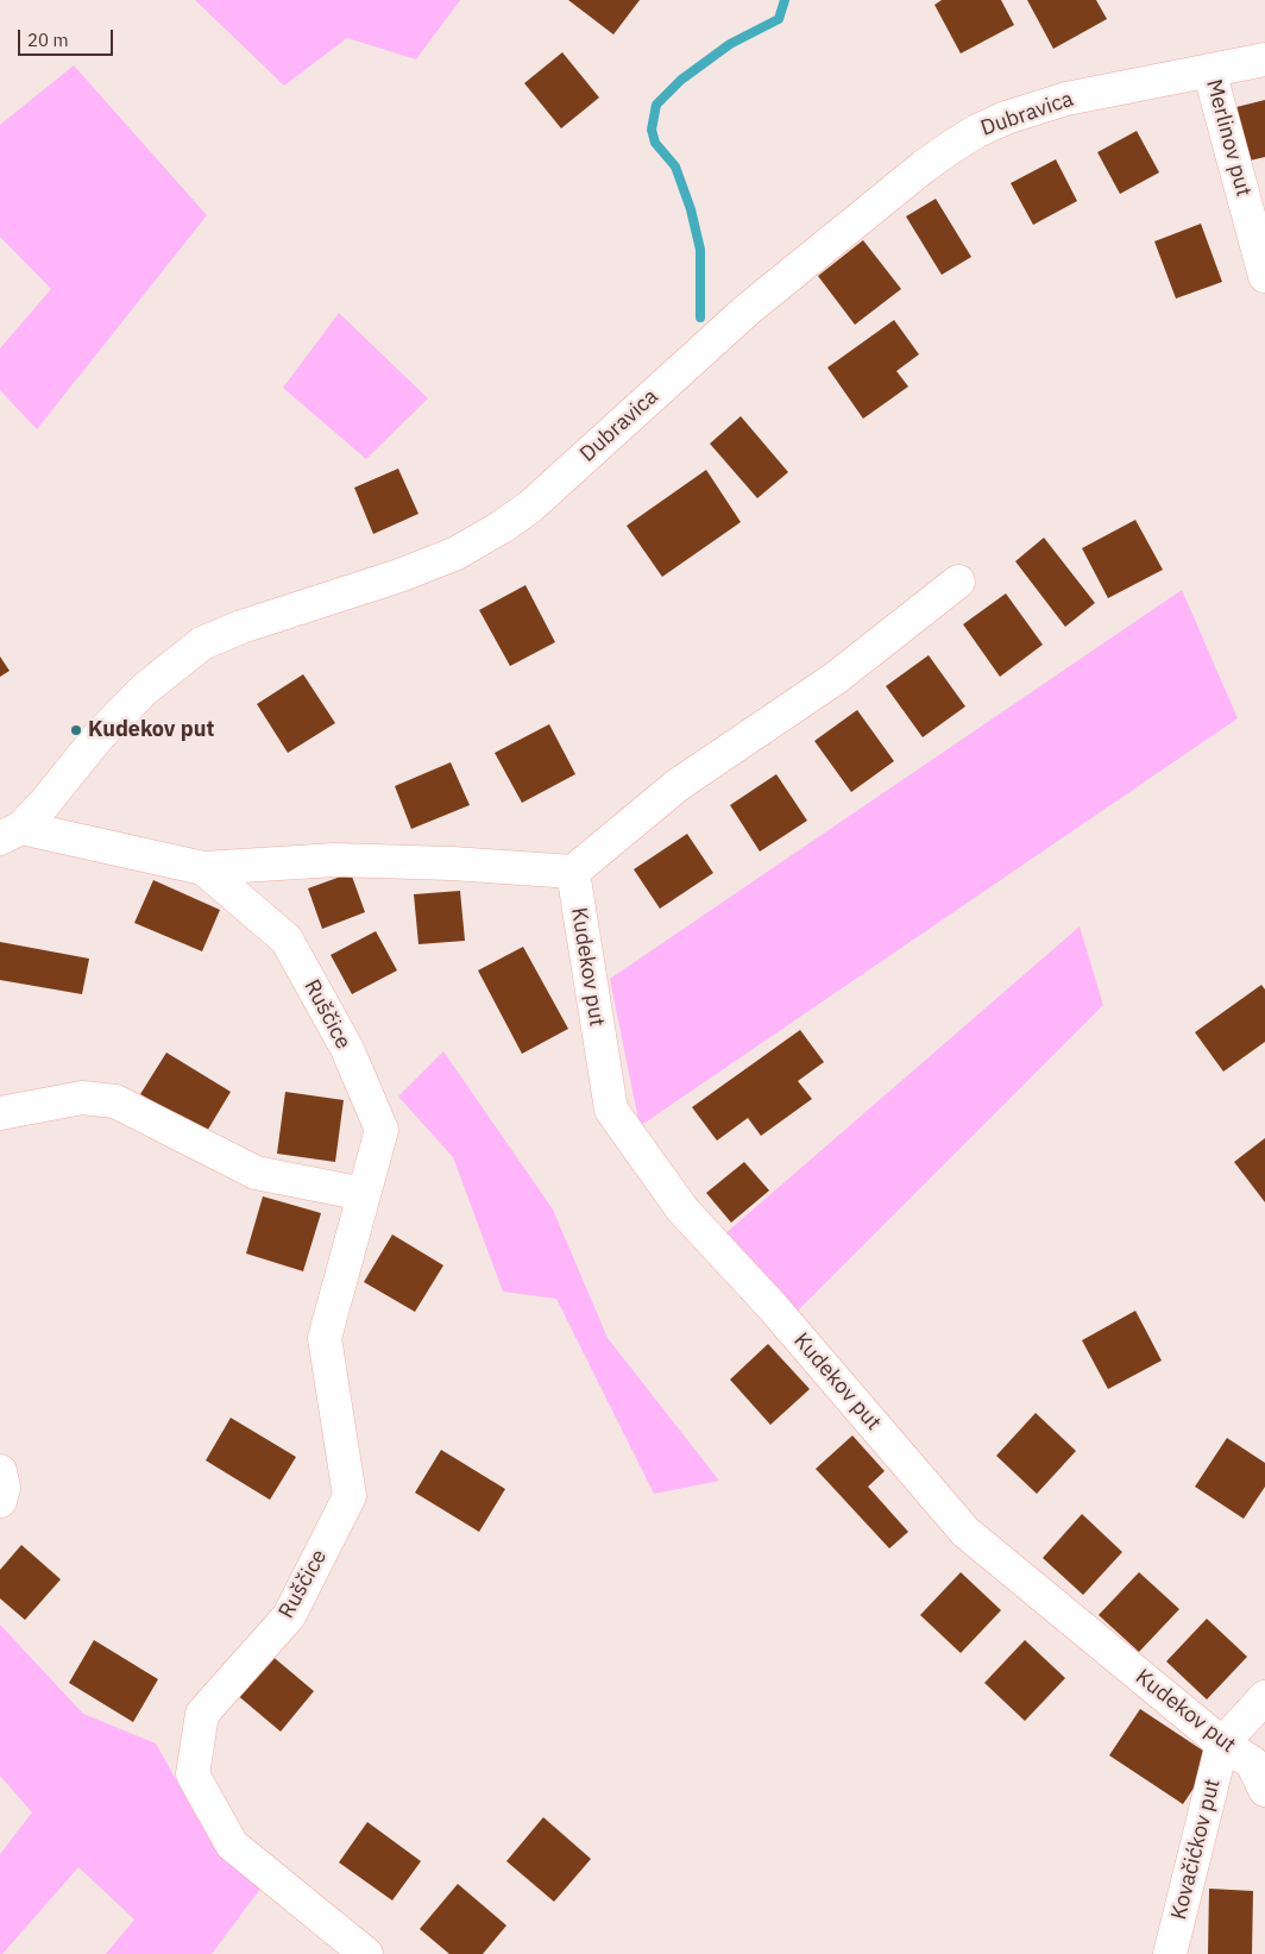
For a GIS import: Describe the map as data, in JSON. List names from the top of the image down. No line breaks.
{"streets":{"street":["Dubravica","Merlinov put","Kudekov put","Ruščice","Kovačićkov put"]},"crossings":[["Dubravica","Merlinov put"],["Kudekov put","Kovačićkov put"]],"places":["Kudekov put"],"scale_bar":"20 m"}
